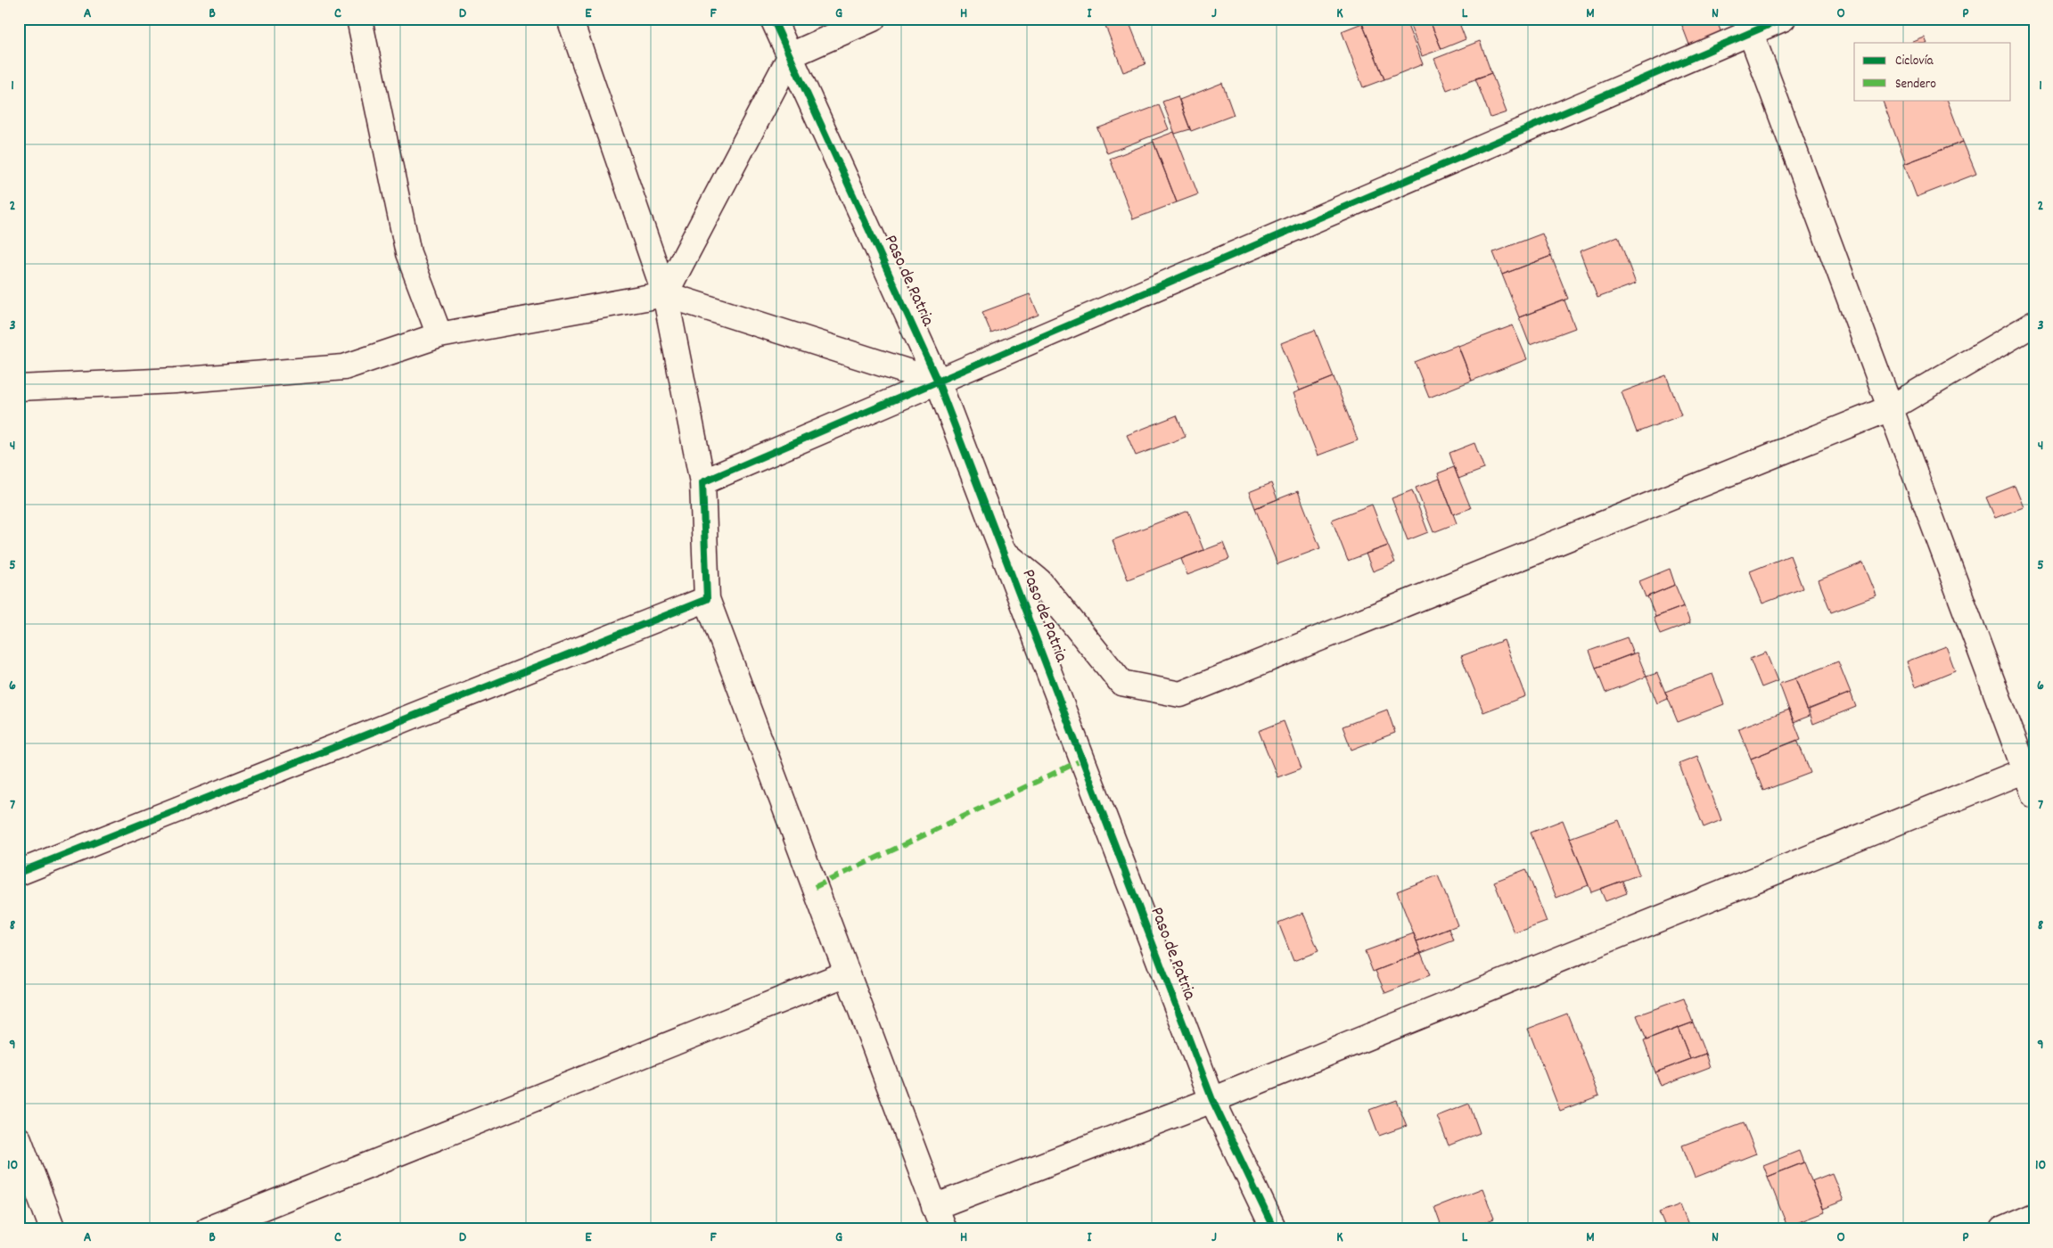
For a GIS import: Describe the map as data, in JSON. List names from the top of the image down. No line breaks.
{"streets":{"street":["Paso de Patria"]},"legend":["Ciclovía","Sendero"],"grid":{"columns":["A","B","C","D","E","F","G","H","I","J","K","L","M","N","O","P"],"rows":["1","2","3","4","5","6","7","8","9","10"]}}
